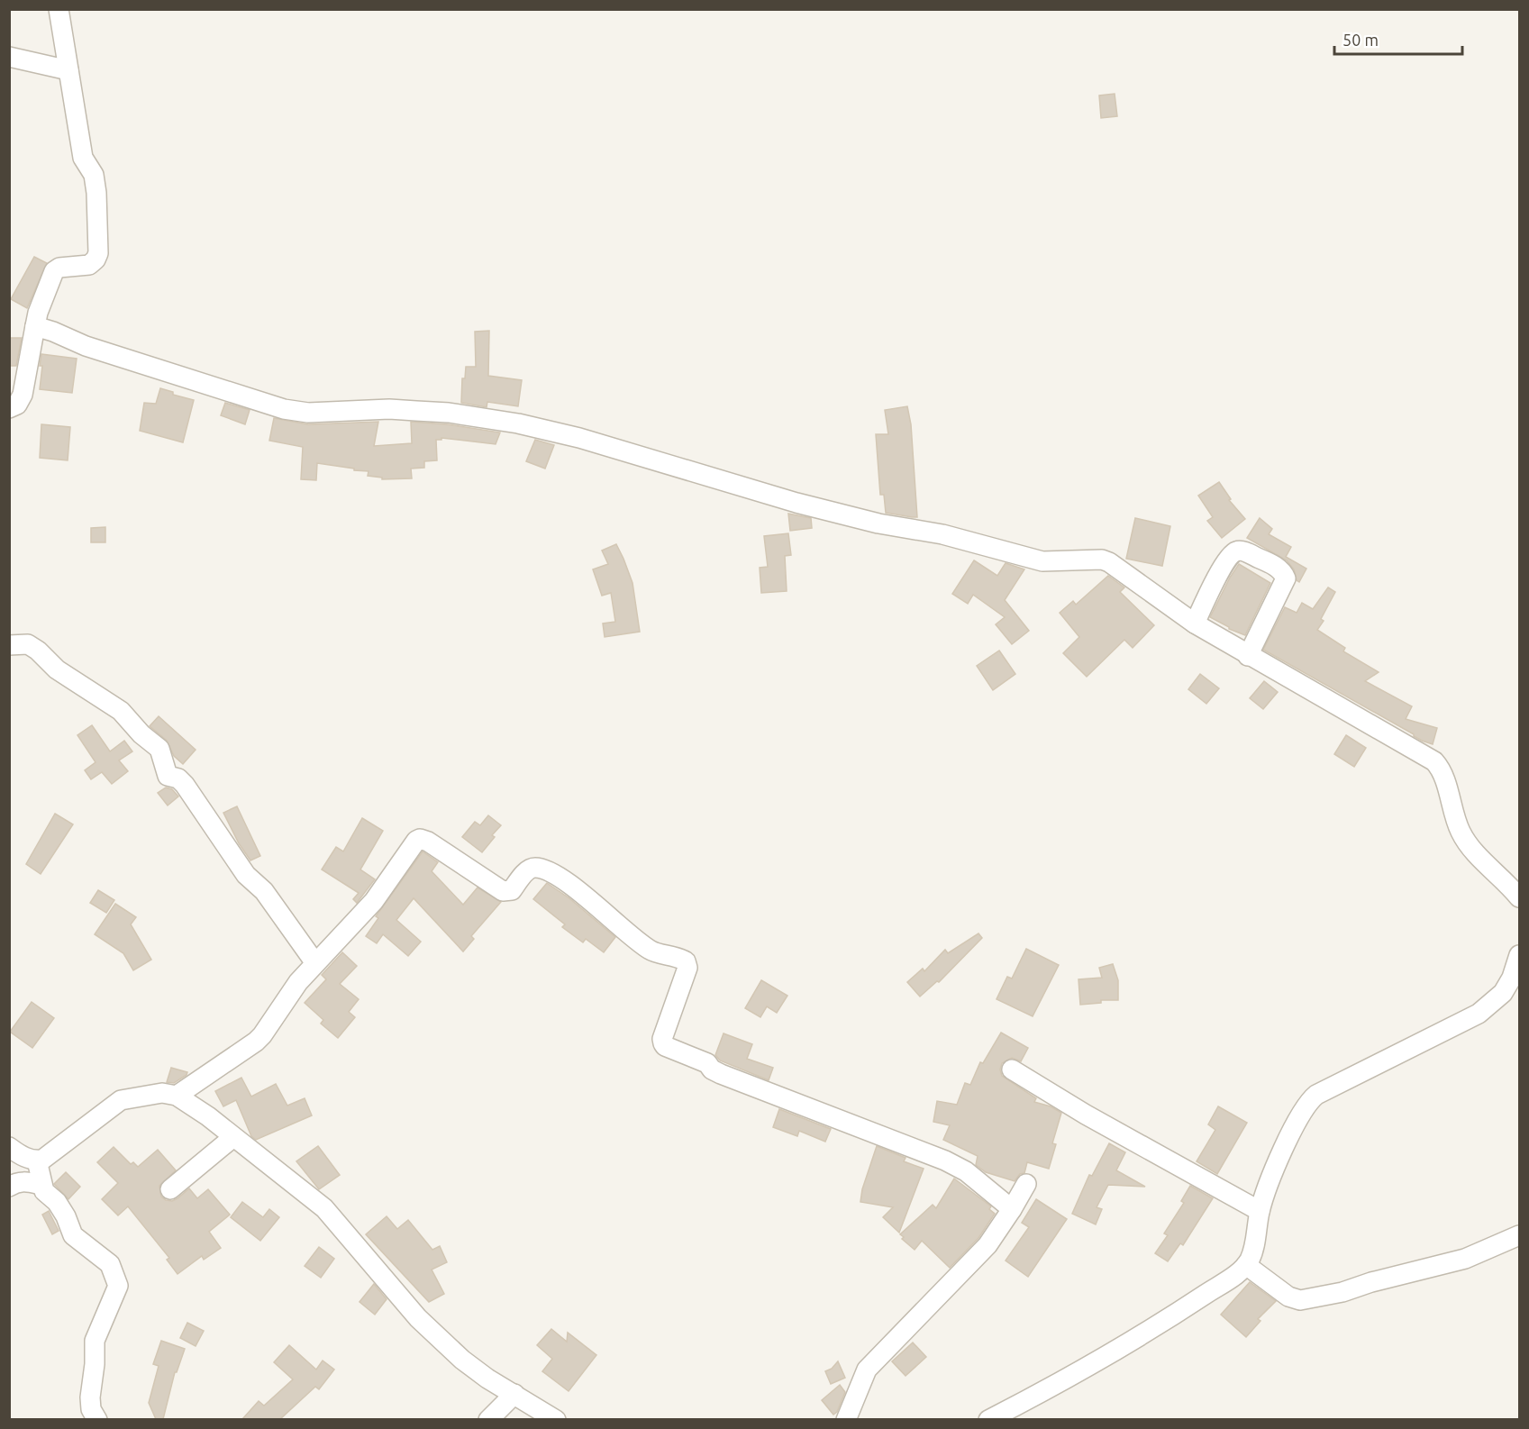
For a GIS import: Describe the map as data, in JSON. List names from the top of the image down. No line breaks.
{"scale_bar":"50 m"}
